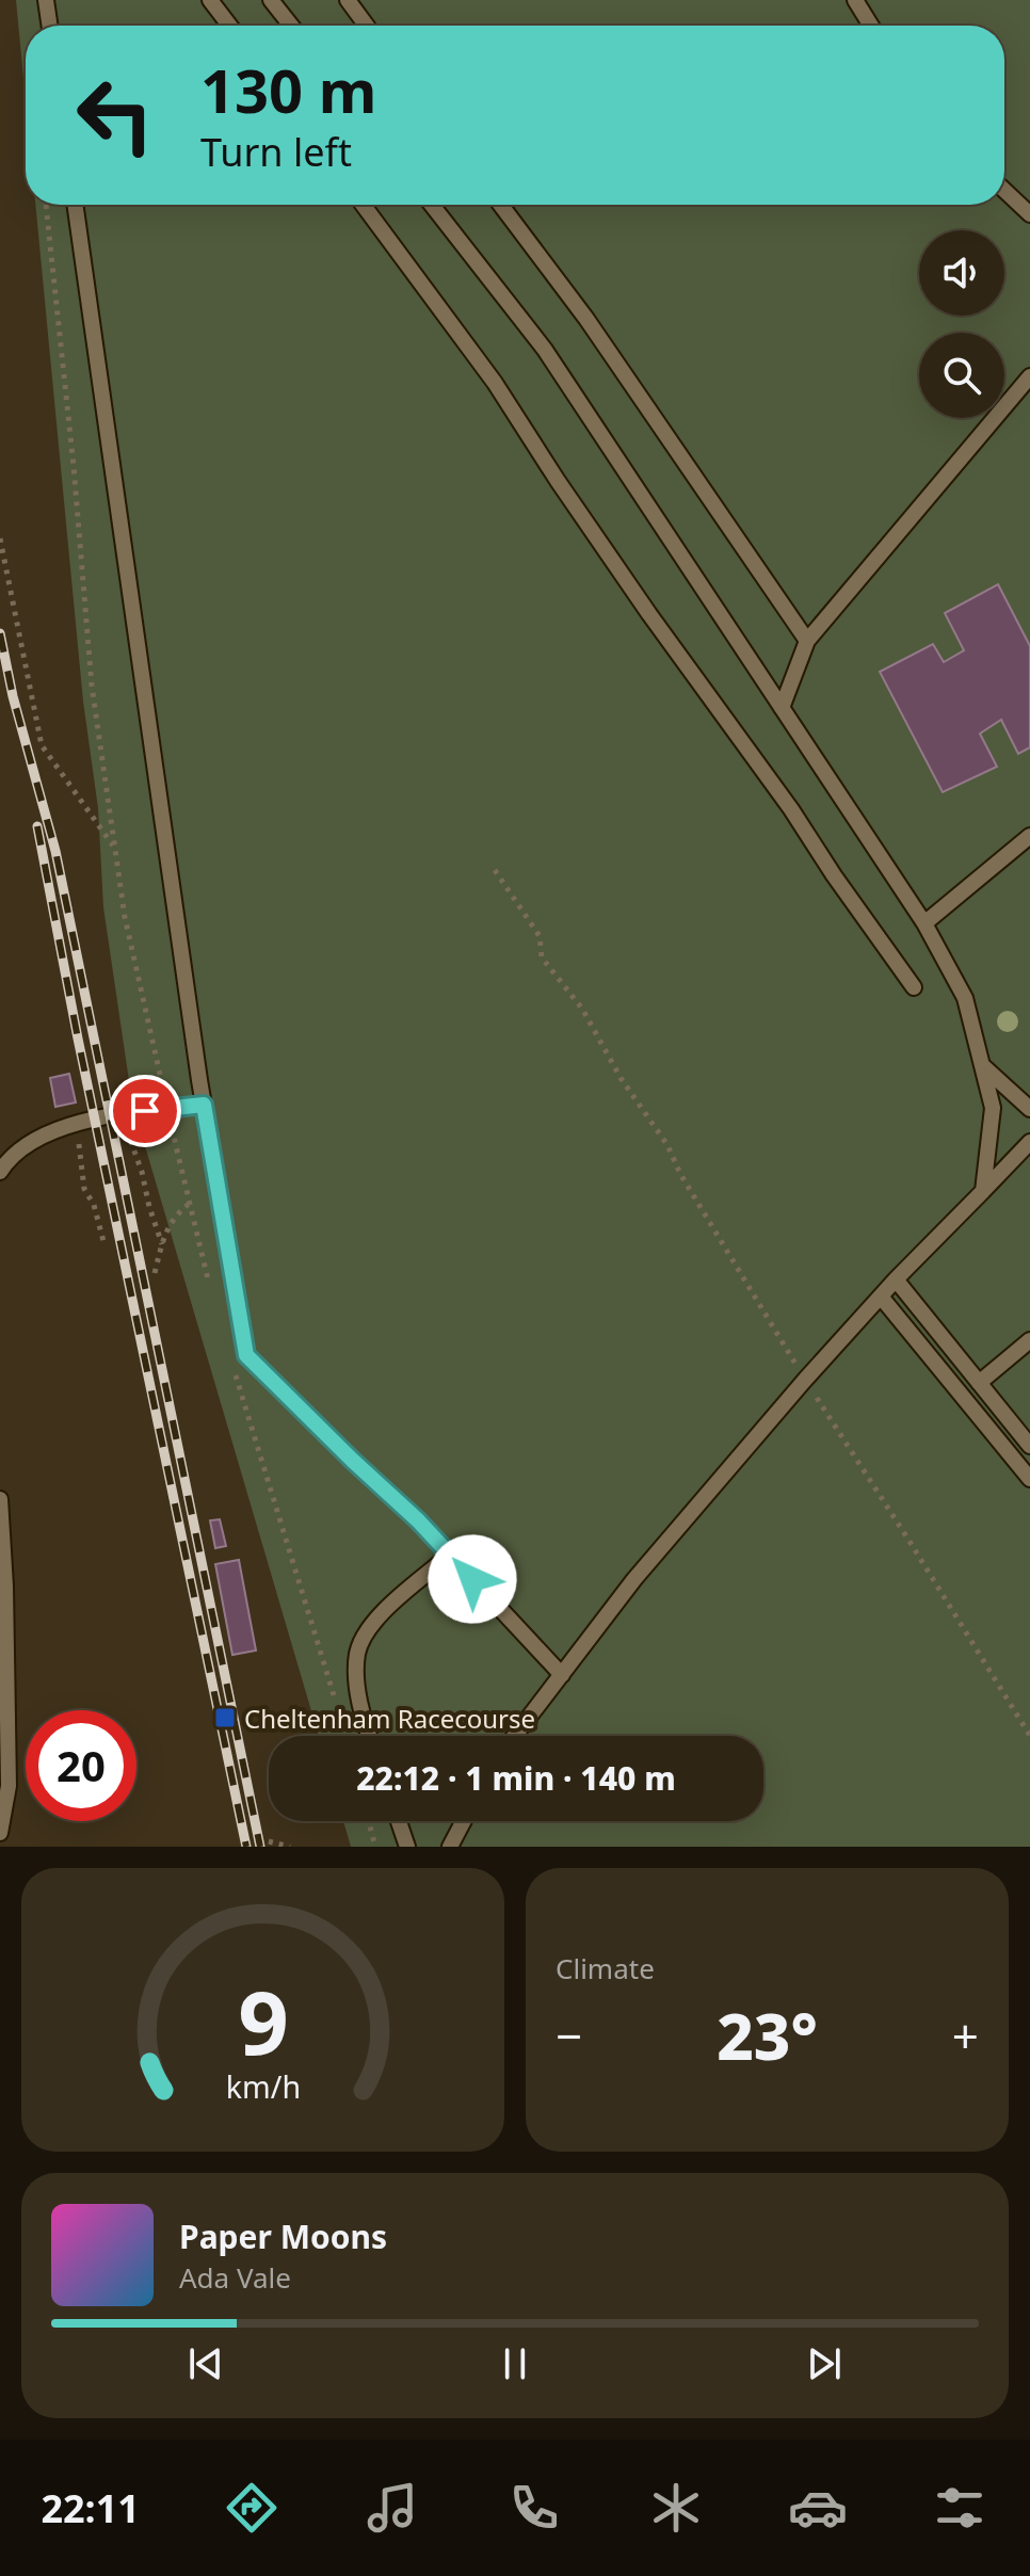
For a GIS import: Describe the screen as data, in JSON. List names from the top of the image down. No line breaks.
{"places":{"transit":["Cheltenham Racecourse"]},"page":{"turn":["130 m","Turn left"],"limit":"20","trip":"22:12 · 1 min · 140 m","tile":"Climate","heat":["−","23°","+"],"song":["Paper Moons","Ada Vale"],"tabs":"22:11","gauge":["9","km/h"]}}
